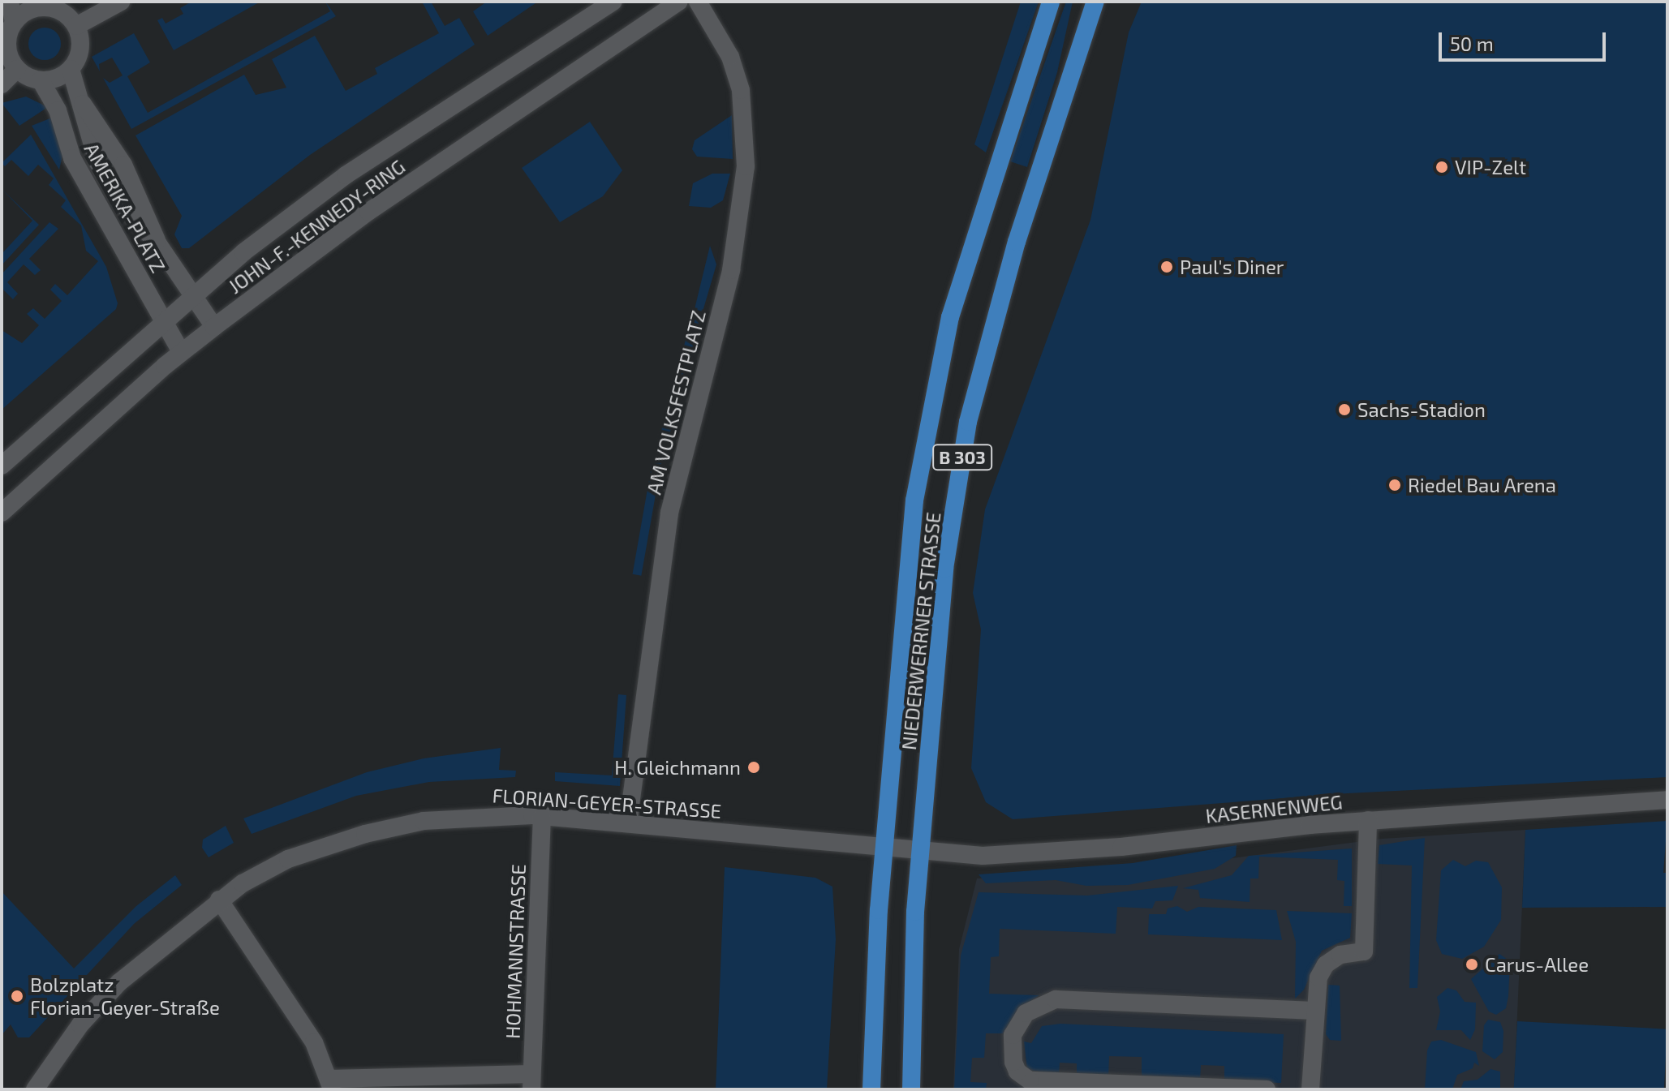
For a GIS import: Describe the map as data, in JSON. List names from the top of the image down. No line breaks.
{"streets":{"main road":["B 303","NIEDERWERRNER STRASSE"],"street":["AMERIKA-PLATZ","JOHN-F.-KENNEDY-RING","AM VOLKSFESTPLATZ","FLORIAN-GEYER-STRASSE","KASERNENWEG","HOHMANNSTRASSE"]},"crossings":[["AMERIKA-PLATZ","JOHN-F.-KENNEDY-RING"],["AM VOLKSFESTPLATZ","FLORIAN-GEYER-STRASSE"],["NIEDERWERRNER STRASSE","FLORIAN-GEYER-STRASSE"],["NIEDERWERRNER STRASSE","KASERNENWEG"],["FLORIAN-GEYER-STRASSE","KASERNENWEG"],["FLORIAN-GEYER-STRASSE","HOHMANNSTRASSE"]],"places":["VIP-Zelt","Paul's Diner","Sachs-Stadion","Riedel Bau Arena","H. Gleichmann","Carus-Allee","Bolzplatz Florian-Geyer-Straße"],"scale_bar":"50 m"}
